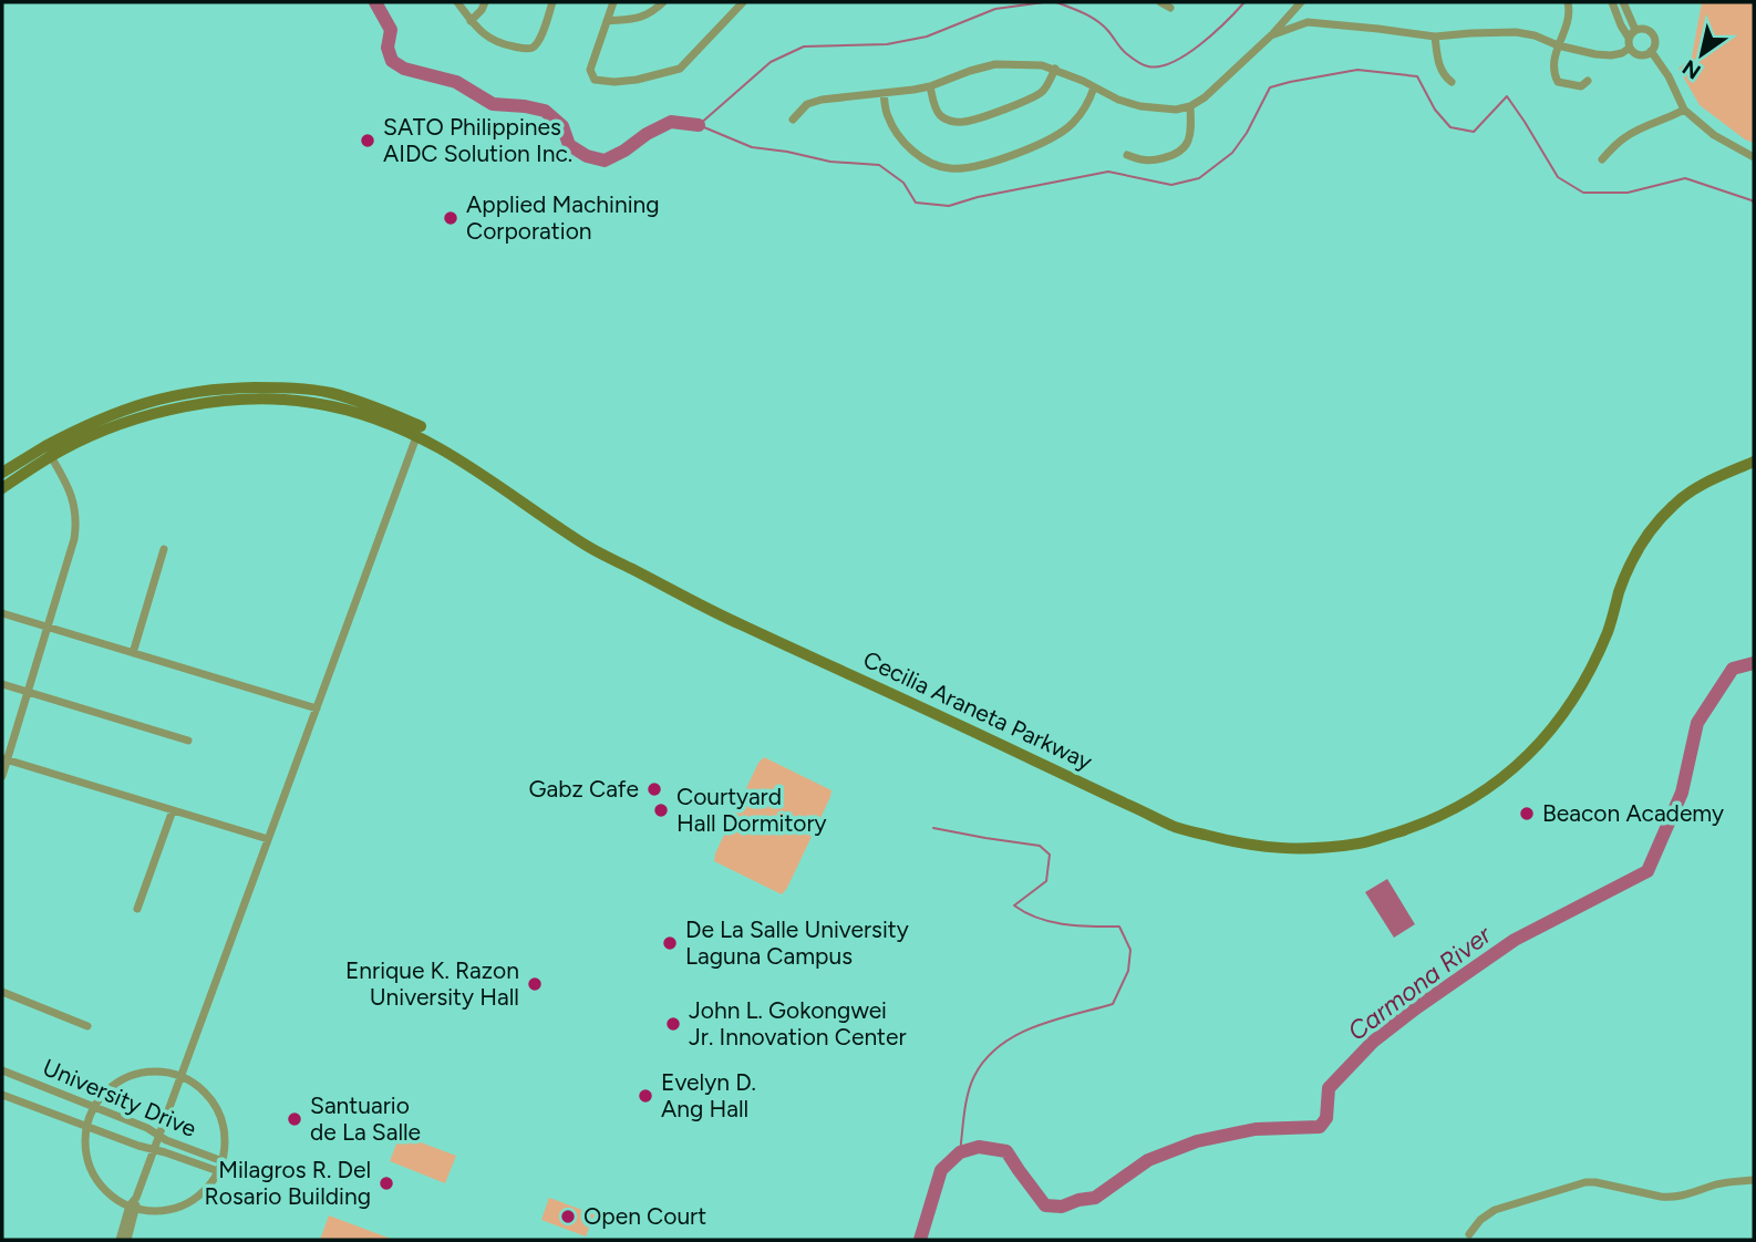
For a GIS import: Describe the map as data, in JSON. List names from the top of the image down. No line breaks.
{"streets":{"street":["Cecilia Araneta Parkway","University Drive"]},"water":["Carmona River"],"places":["SATO Philippines AIDC Solution Inc.","Applied Machining Corporation","Gabz Cafe","Courtyard Hall Dormitory","Beacon Academy","De La Salle University Laguna Campus","Enrique K. Razon University Hall","John L. Gokongwei Jr. Innovation Center","Evelyn D. Ang Hall","Santuario de La Salle","Milagros R. Del Rosario Building","Open Court"],"north":"bottom left"}
